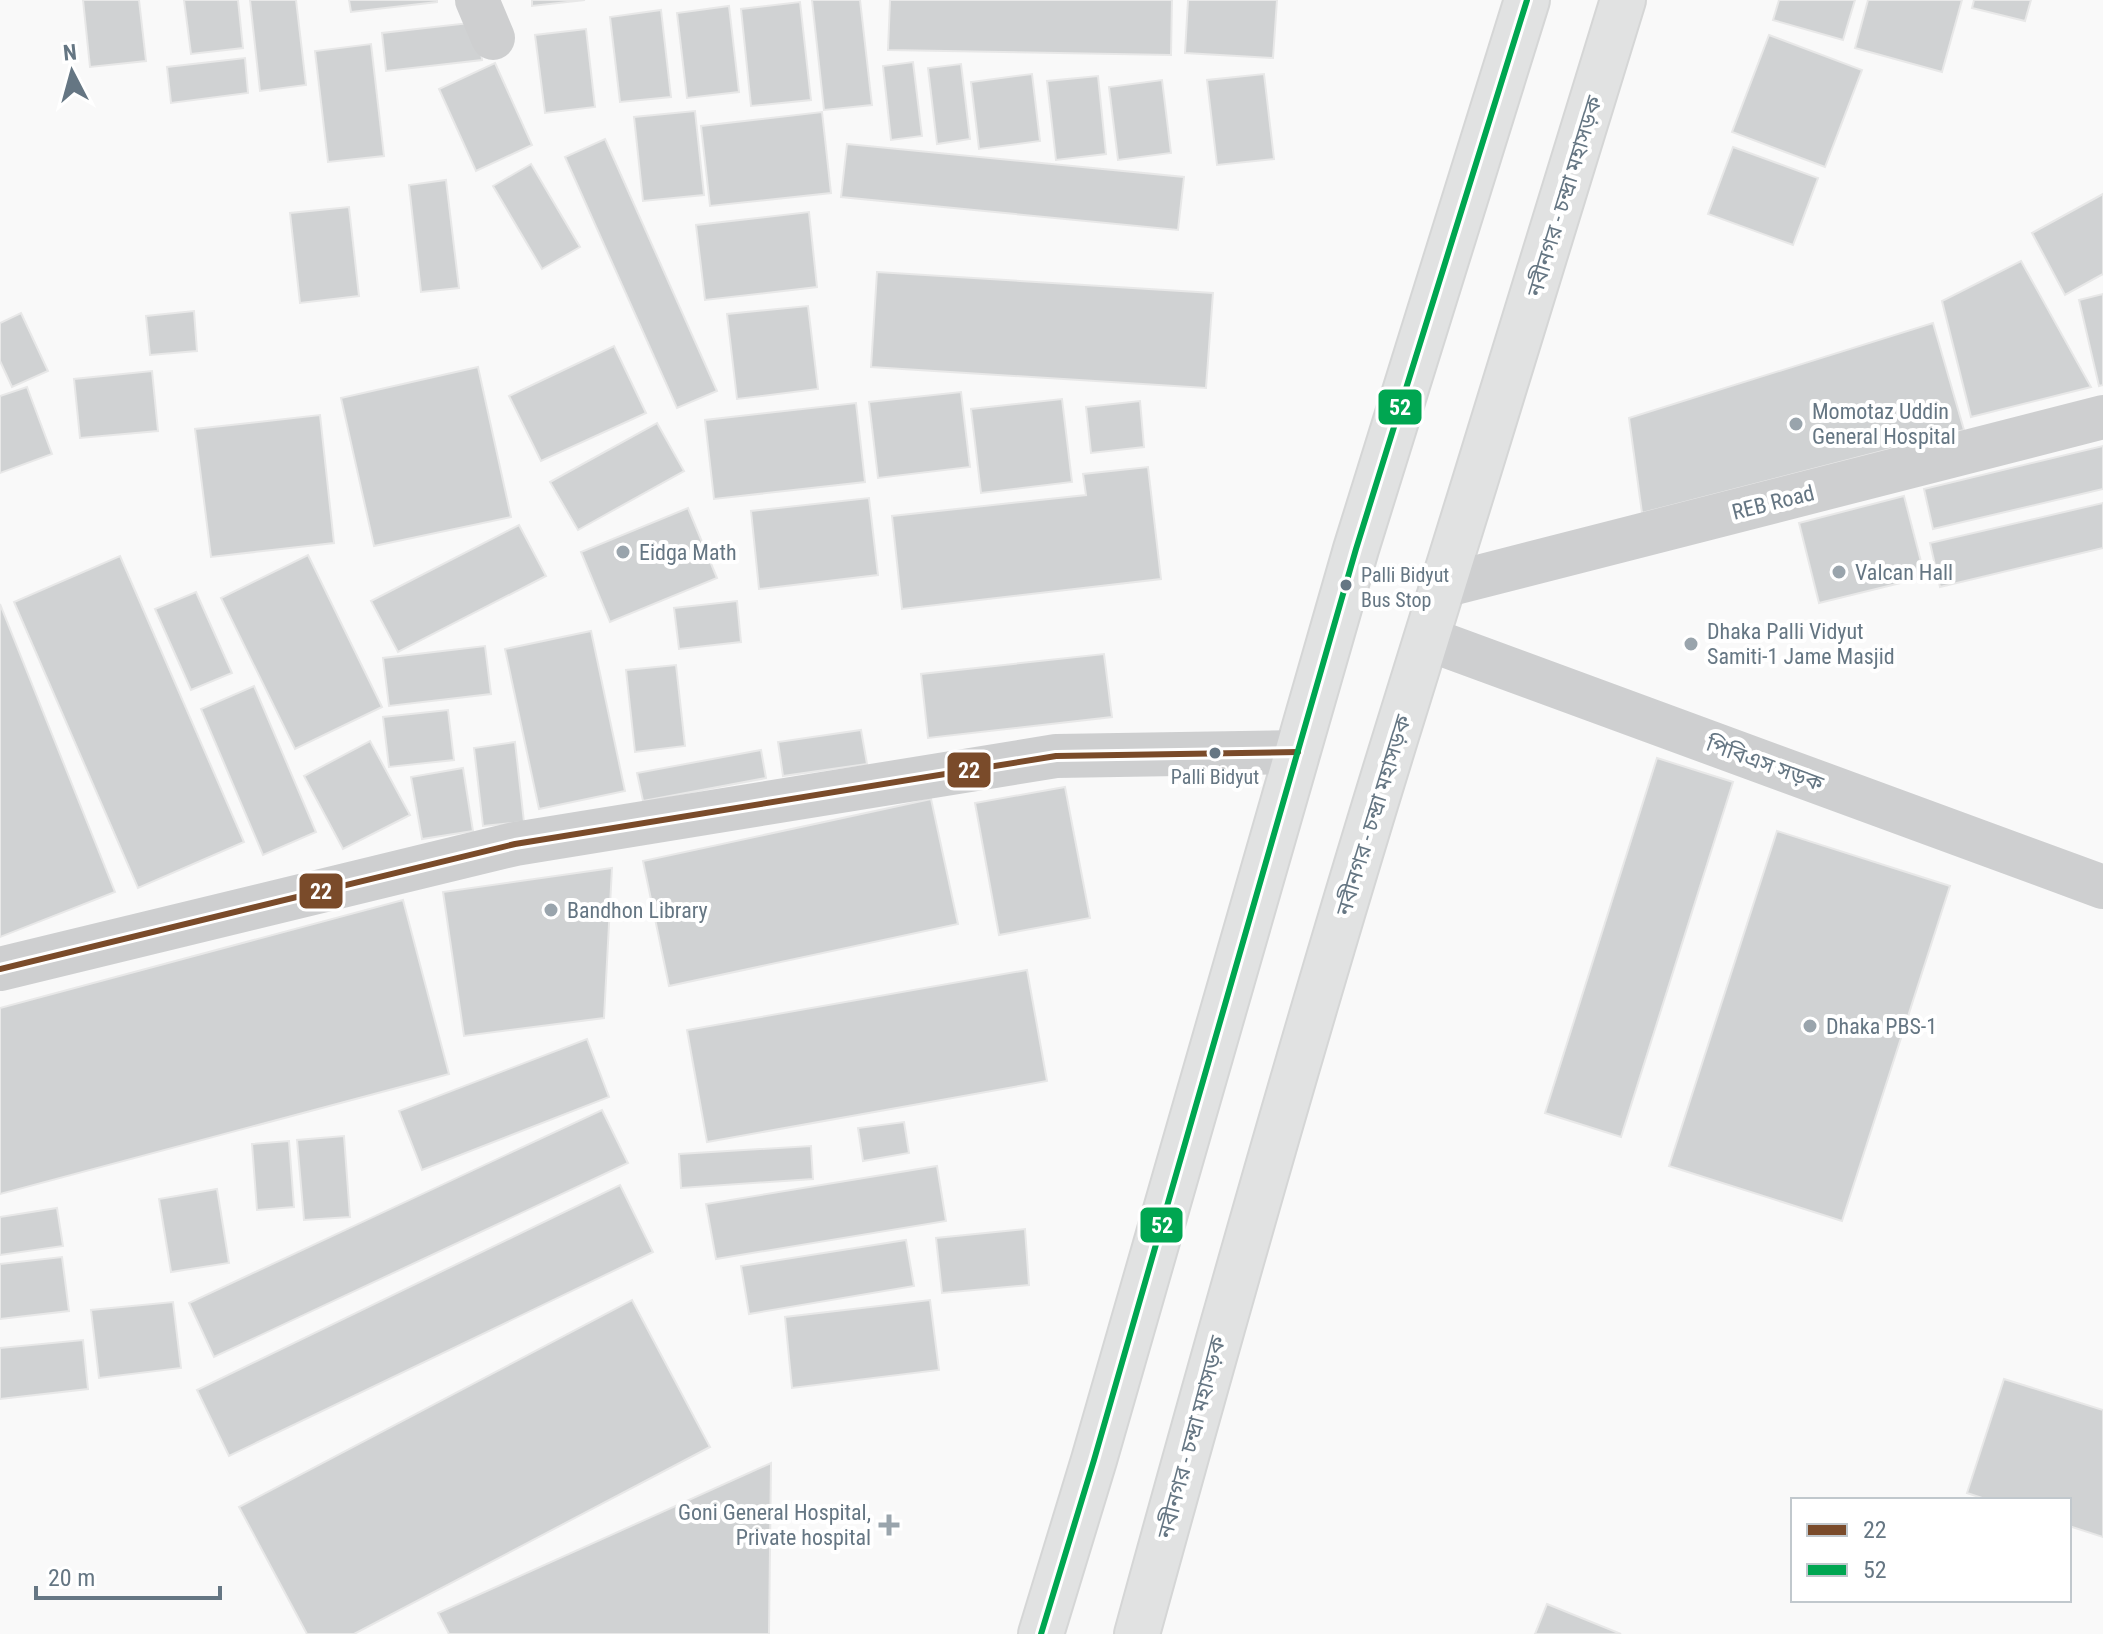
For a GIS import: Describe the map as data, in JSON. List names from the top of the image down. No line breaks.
{"streets":{"highway":["নবীনগর - চন্দ্রা মহাসড়ক"],"street":["REB Road","পিবিএস সড়ক"]},"crossings":[["নবীনগর - চন্দ্রা মহাসড়ক","REB Road"],["নবীনগর - চন্দ্রা মহাসড়ক","পিবিএস সড়ক"]],"places":{"other":["Momotaz Uddin General Hospital","Eidga Math","Valcan Hall","Palli Bidyut Bus Stop","Dhaka Palli Vidyut Samiti-1 Jame Masjid","Palli Bidyut","Bandhon Library","Dhaka PBS-1"],"health":["Goni General Hospital, Private hospital"]},"lines":["transit line 52","transit line 22"],"legend":["22","52"],"scale_bar":"20 m","north":"top"}
